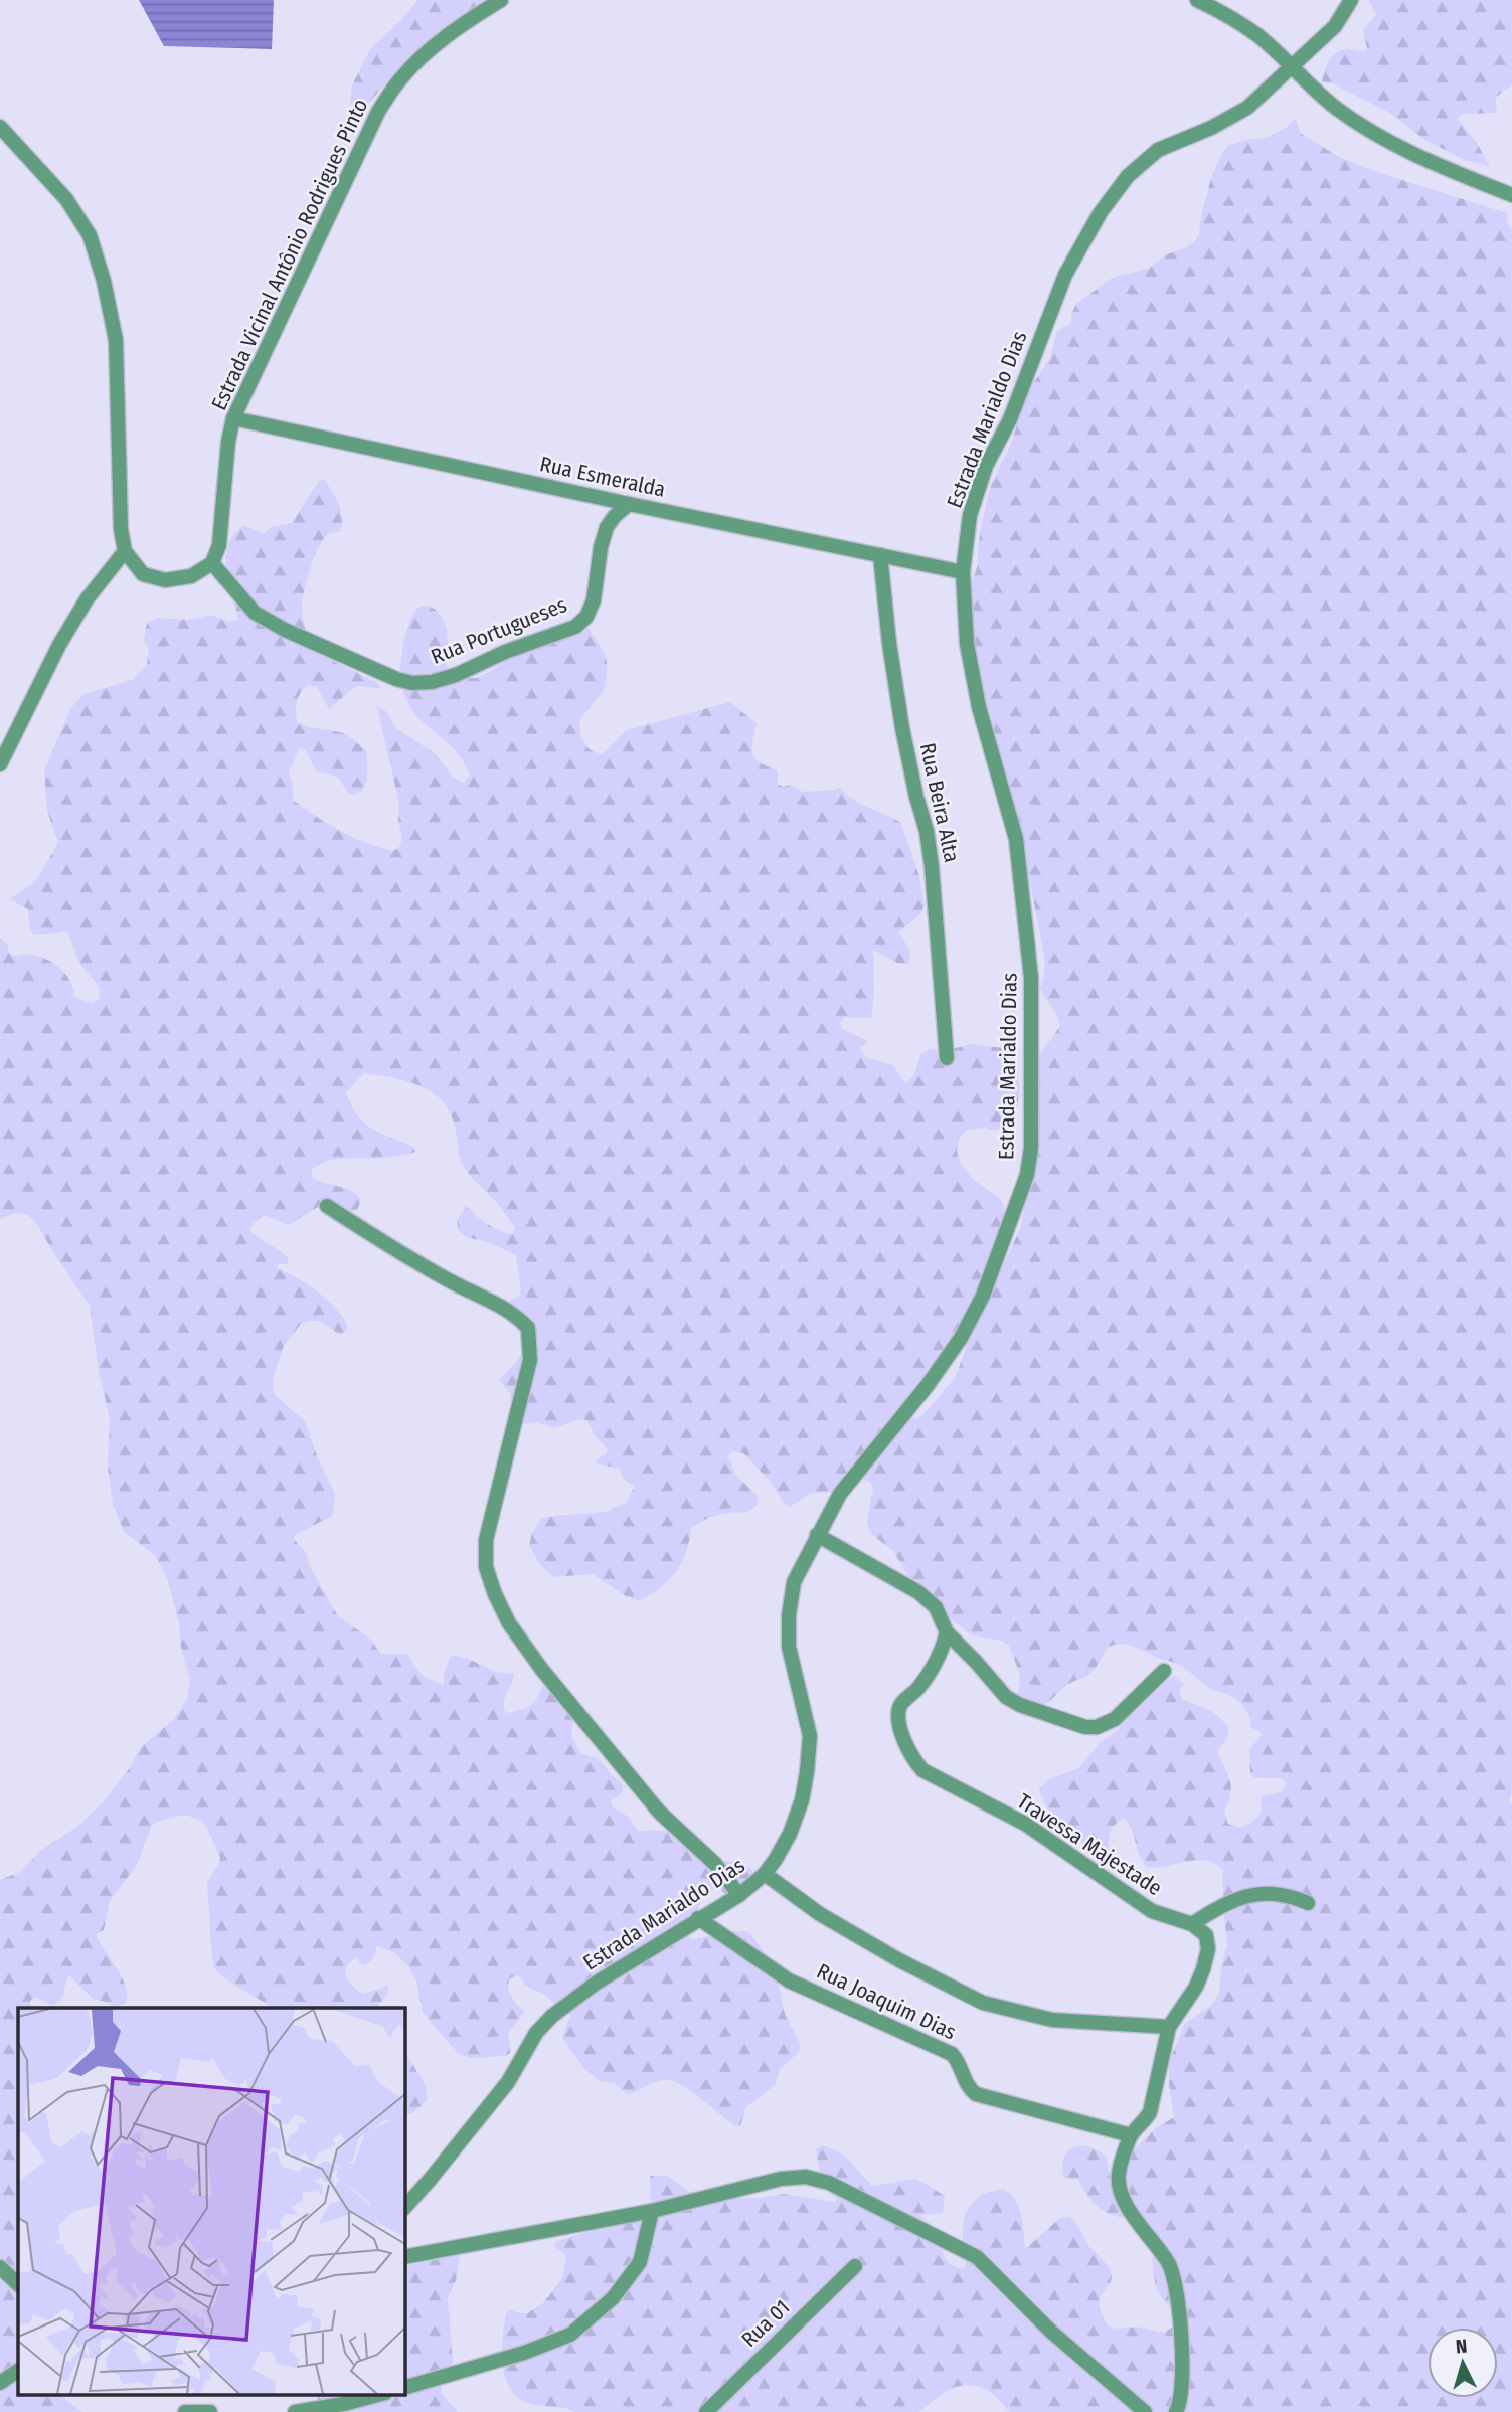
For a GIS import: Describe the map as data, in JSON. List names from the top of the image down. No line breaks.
{"streets":{"street":["Estrada Vicinal Antônio Rodrigues Pinto","Estrada Marialdo Dias","Rua Esmeralda","Rua Portugueses","Rua Beira Alta","Travessa Majestade","Rua Joaquim Dias","Rua 01"]},"crossings":[["Estrada Vicinal Antônio Rodrigues Pinto","Rua Esmeralda"],["Estrada Vicinal Antônio Rodrigues Pinto","Rua Portugueses"],["Estrada Marialdo Dias","Rua Esmeralda"],["Estrada Marialdo Dias","Rua Joaquim Dias"],["Rua Esmeralda","Rua Portugueses"],["Rua Esmeralda","Rua Beira Alta"]],"north":"top"}
